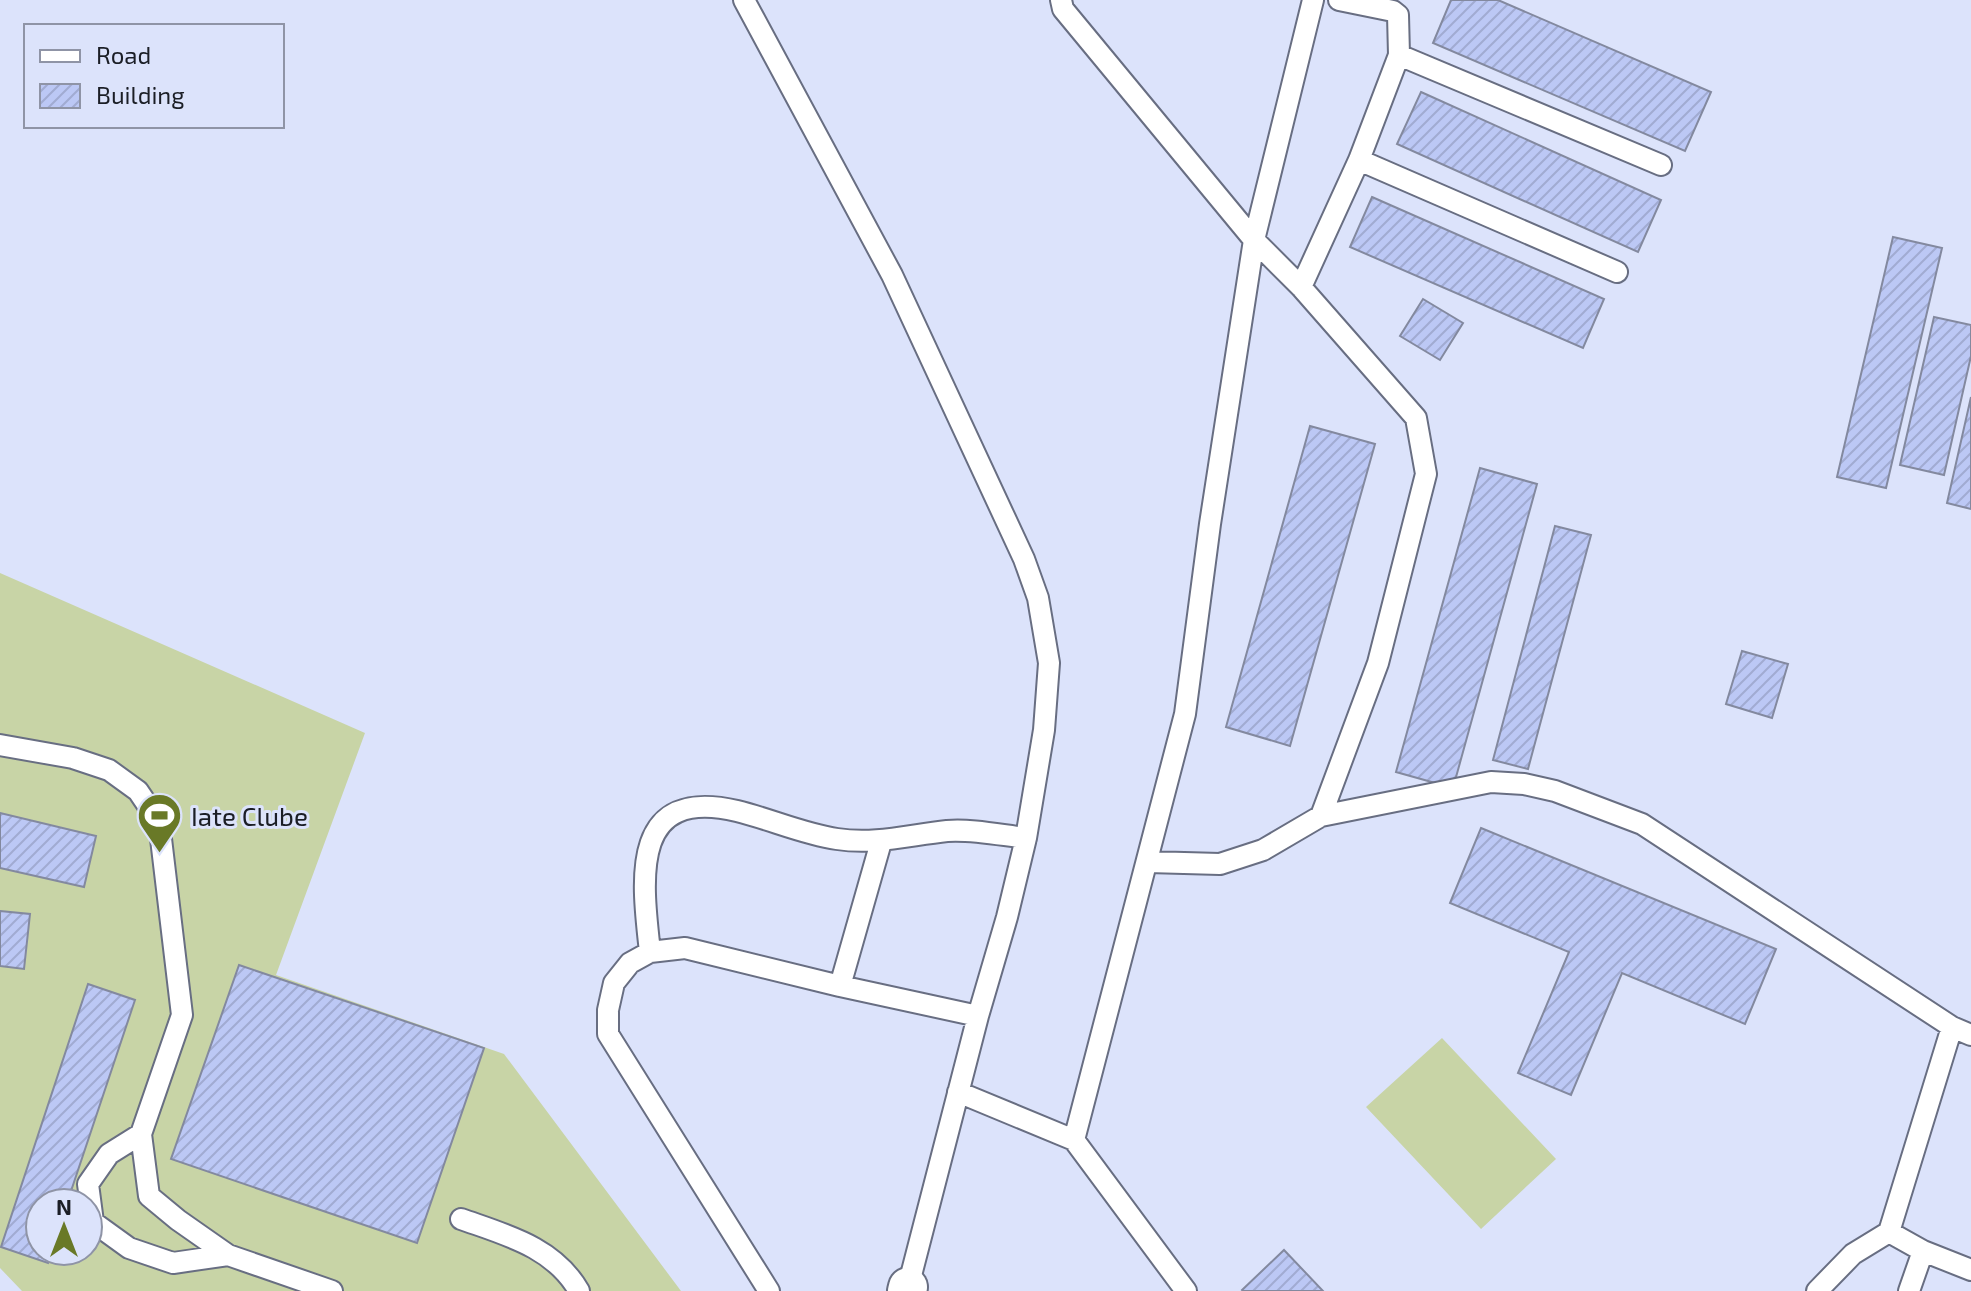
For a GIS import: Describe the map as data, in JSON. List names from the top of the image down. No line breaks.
{"places":{"sports":["Iate Clube"]},"legend":["Road","Building"],"north":"top"}
